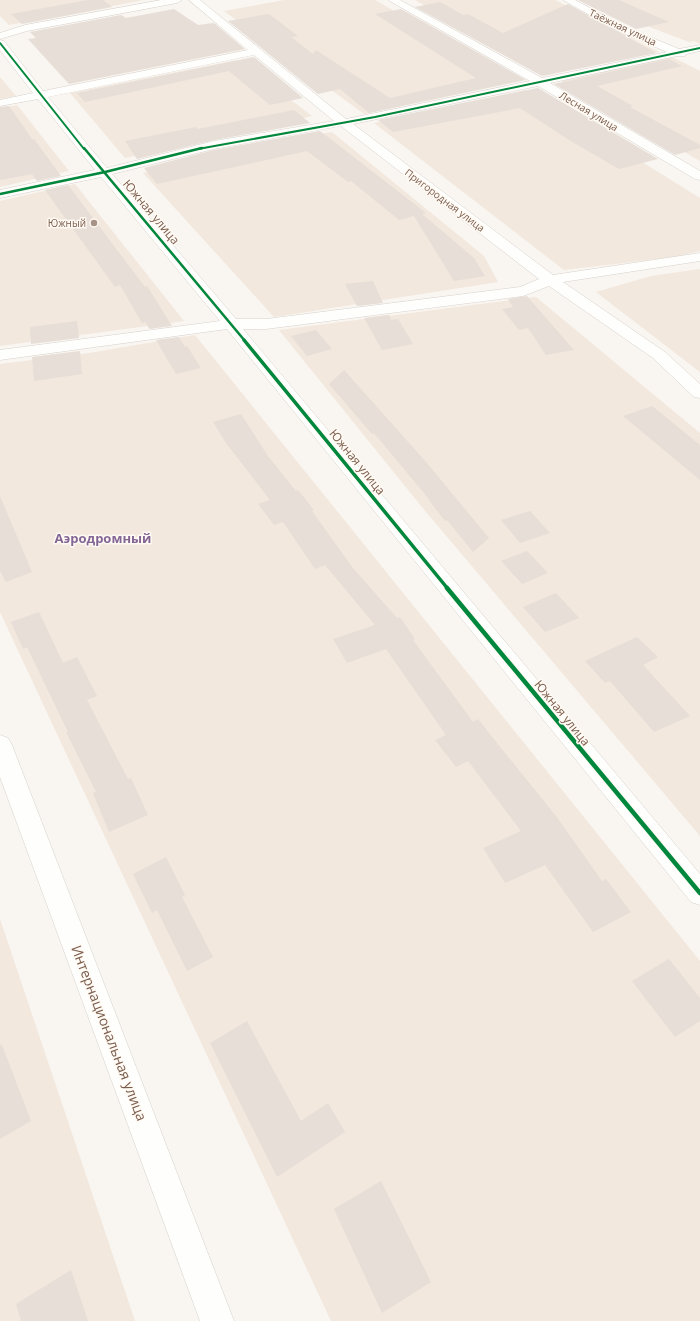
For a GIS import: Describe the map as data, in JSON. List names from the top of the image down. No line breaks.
{"streets":{"street":["Таёжная улица","Лесная улица","Пригородная улица","Южная улица","Интернациональная улица"]},"districts":["Аэродромный"],"places":["Южный"]}
